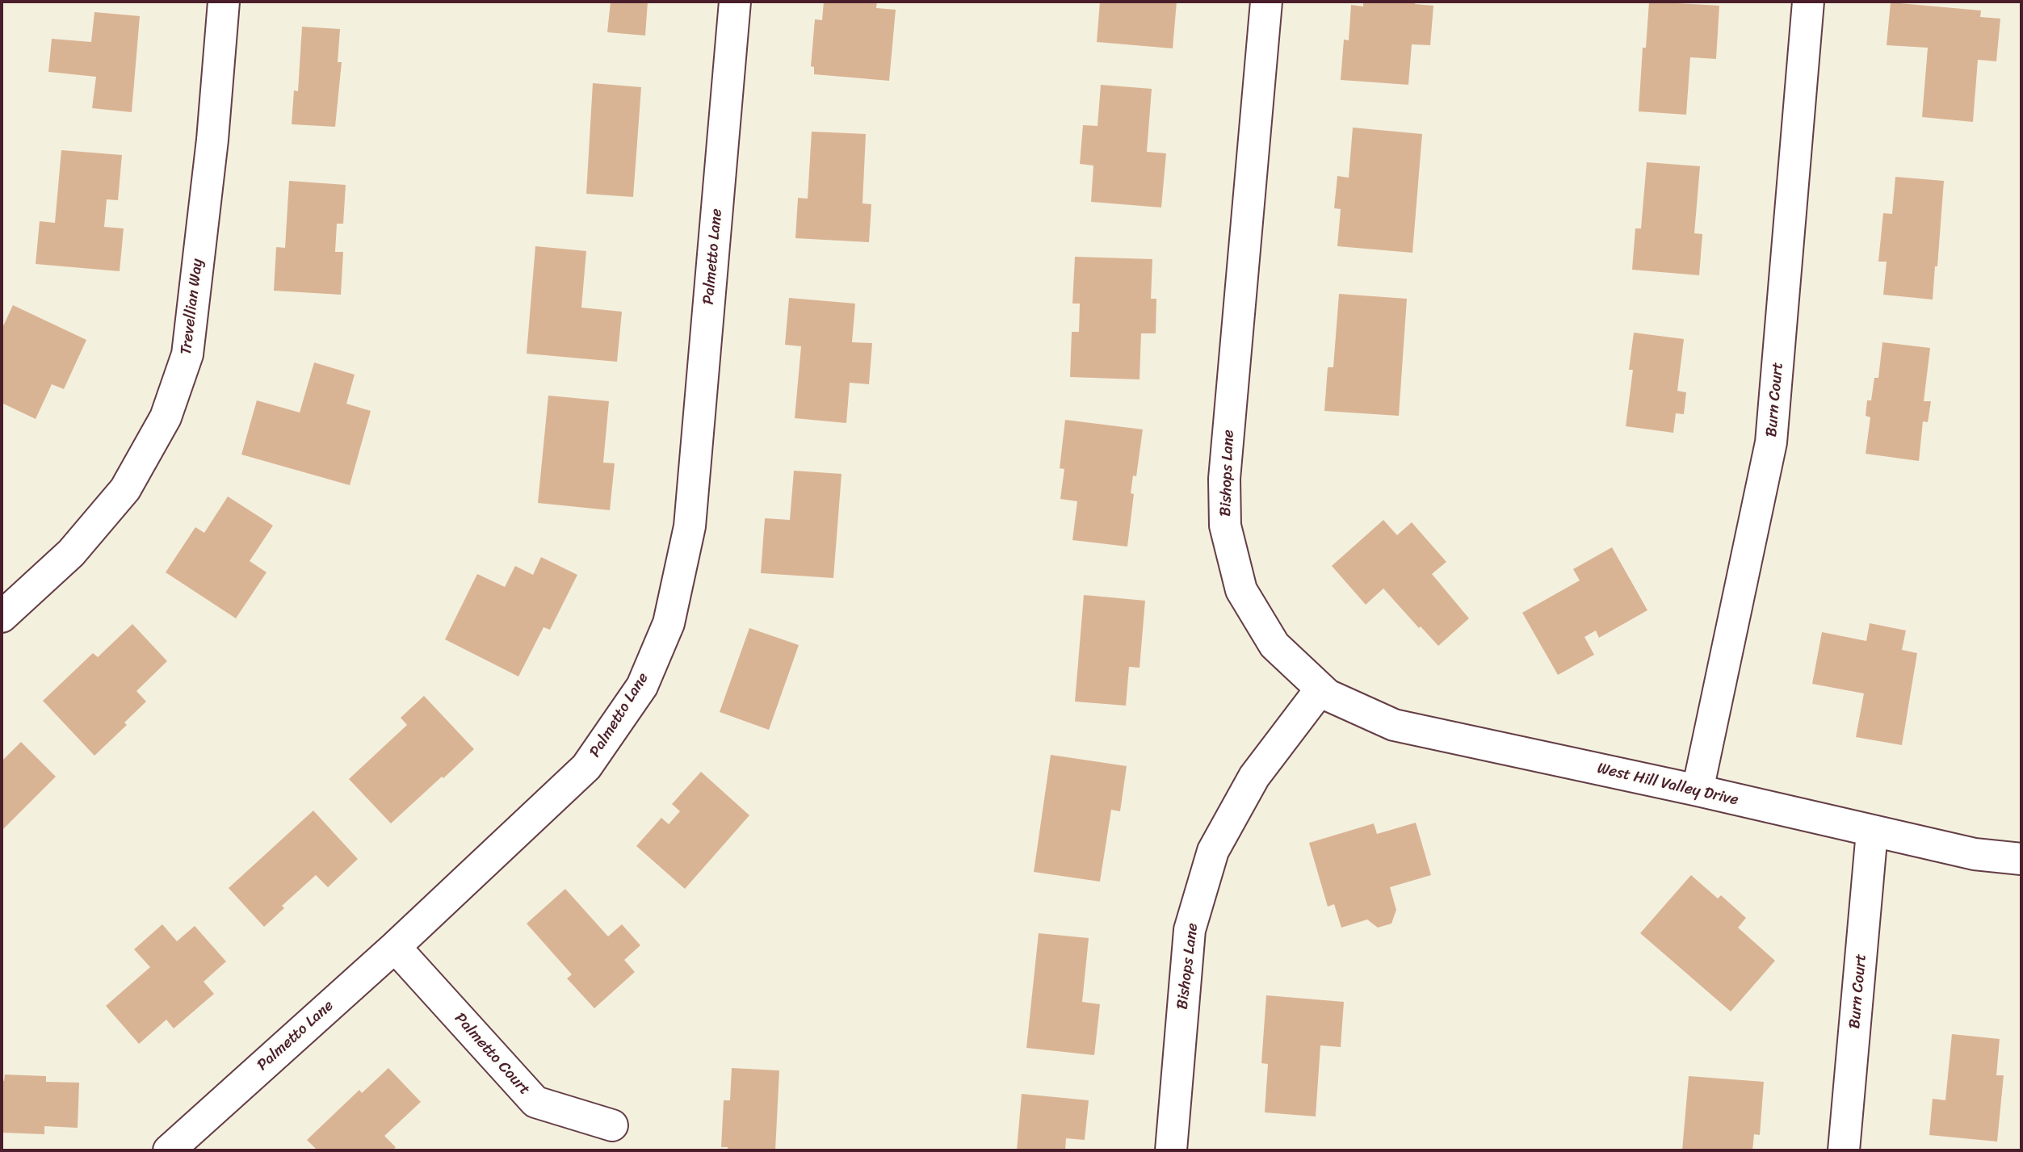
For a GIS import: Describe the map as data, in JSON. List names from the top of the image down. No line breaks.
{"streets":{"street":["Palmetto Lane","Trevellian Way","Burn Court","Bishops Lane","West Hill Valley Drive","Palmetto Court"]},"crossings":[["Palmetto Lane","Palmetto Court"],["Burn Court","West Hill Valley Drive"],["Bishops Lane","West Hill Valley Drive"]]}
